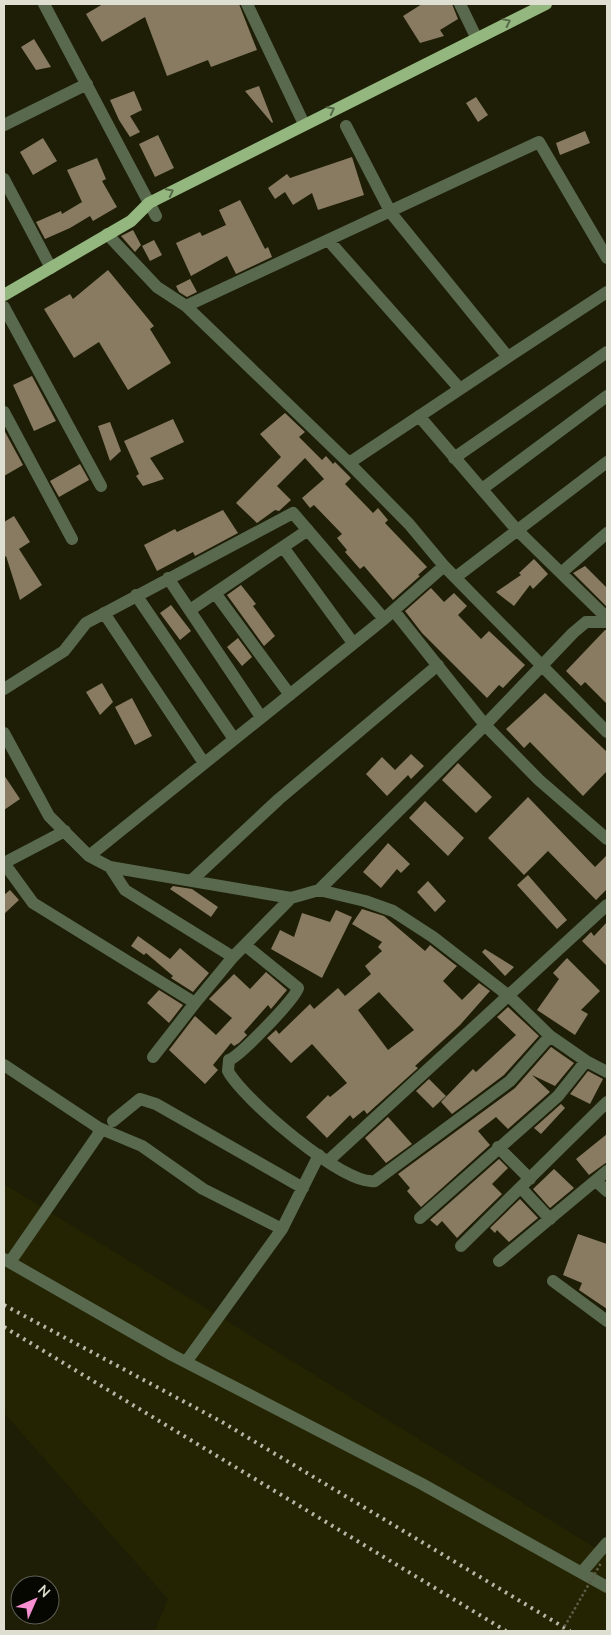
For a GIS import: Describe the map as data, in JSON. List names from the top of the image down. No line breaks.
{"north":"top right"}
